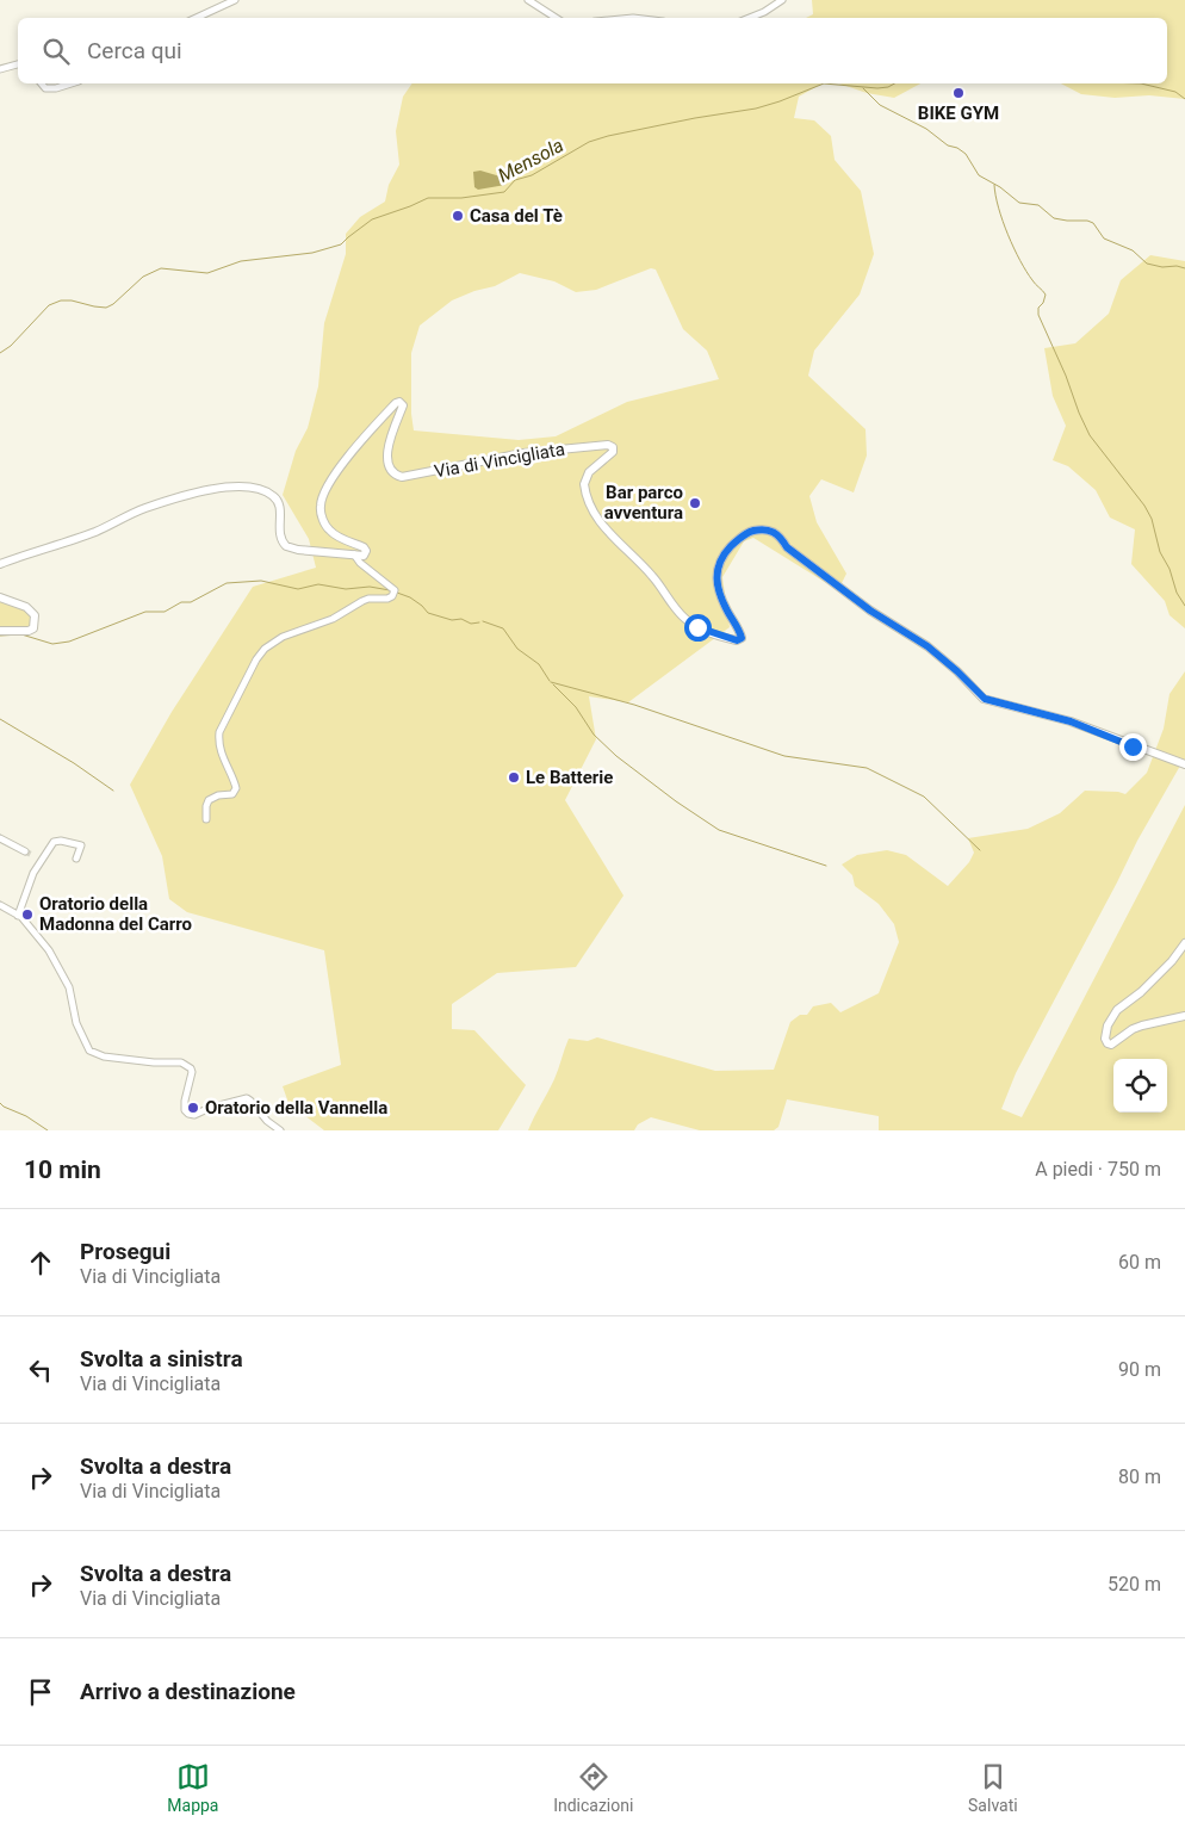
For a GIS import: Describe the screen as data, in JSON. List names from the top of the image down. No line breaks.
{"streets":{"street":["Via di Vincigliata"]},"water":["Mensola"],"places":["BIKE GYM","Casa del Tè","Bar parco avventura","Le Batterie","Oratorio della Madonna del Carro","Oratorio della Vannella"],"page":{"search":"Cerca qui","heading":["10 min","A piedi · 750 m"],"list":[["Prosegui","Via di Vincigliata","60 m"],["Svolta a sinistra","Via di Vincigliata","90 m"],["Svolta a destra","Via di Vincigliata","80 m"],["Svolta a destra","Via di Vincigliata","520 m"],"Arrivo a destinazione"],"nav":["Mappa","Indicazioni","Salvati"]}}
